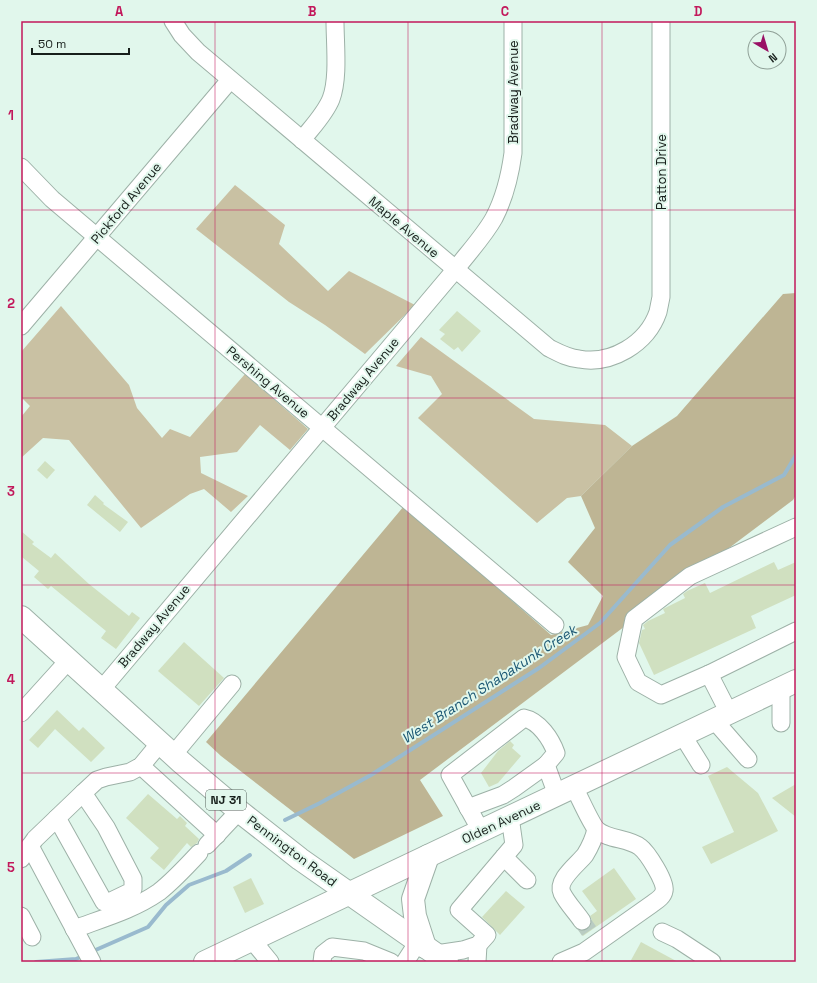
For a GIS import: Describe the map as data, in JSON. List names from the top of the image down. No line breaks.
{"streets":{"main road":["NJ 31","Olden Avenue","Pennington Road"],"street":["Bradway Avenue","Patton Drive","Pickford Avenue","Maple Avenue","Pershing Avenue"]},"crossings":[["Bradway Avenue","Maple Avenue"],["Bradway Avenue","Pershing Avenue"],["Bradway Avenue","Pennington Road"],["Patton Drive","Maple Avenue"],["Pickford Avenue","Maple Avenue"],["Pickford Avenue","Pershing Avenue"],["Olden Avenue","Pennington Road"]],"water":["West Branch Shabakunk Creek"],"scale_bar":"50 m","north":"bottom right","grid":{"columns":["A","B","C","D"],"rows":["1","2","3","4","5"]}}
